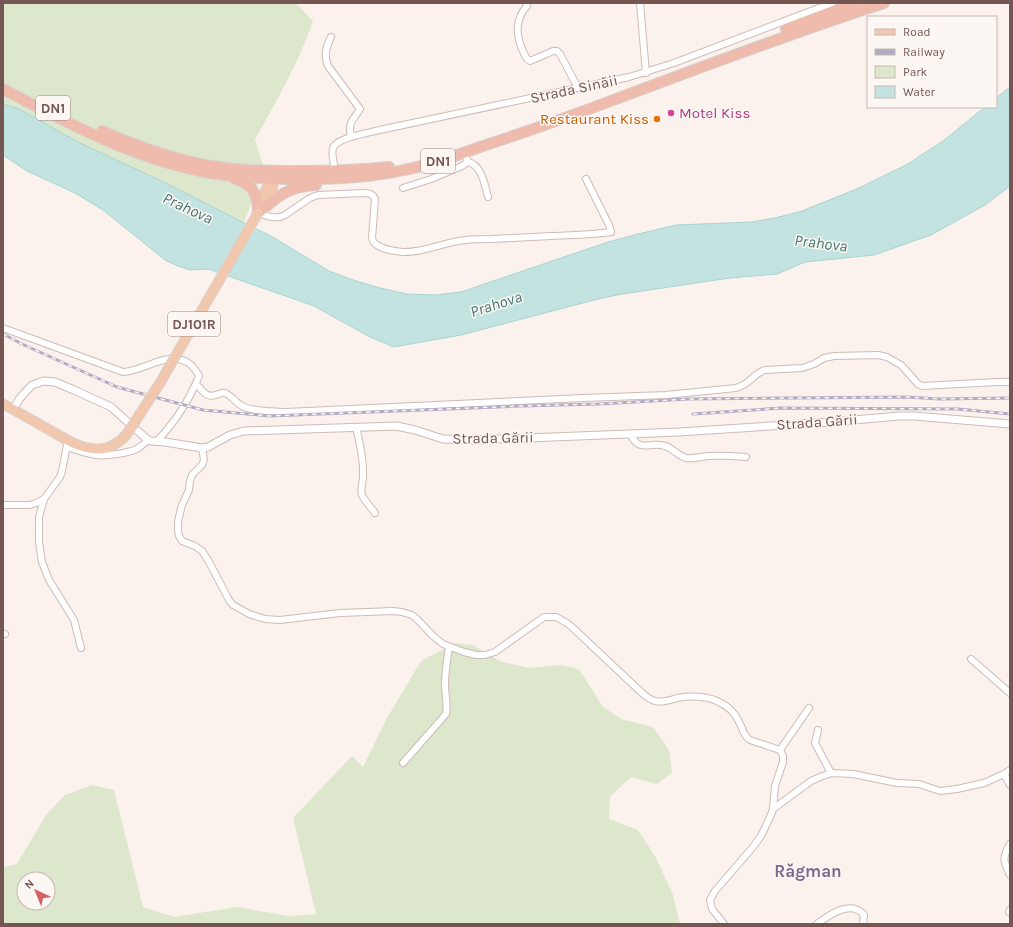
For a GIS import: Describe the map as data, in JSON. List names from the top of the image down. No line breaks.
{"streets":{"highway":["DN1"],"main road":["DJ101R"],"street":["Strada Sinăii","Strada Gării"]},"crossings":[["Strada Sinăii","DN1"],["DN1","DJ101R"]],"districts":["Răgman"],"water":["Prahova"],"places":["Motel Kiss","Restaurant Kiss"],"legend":["Road","Railway","Park","Water"],"north":"top left"}
